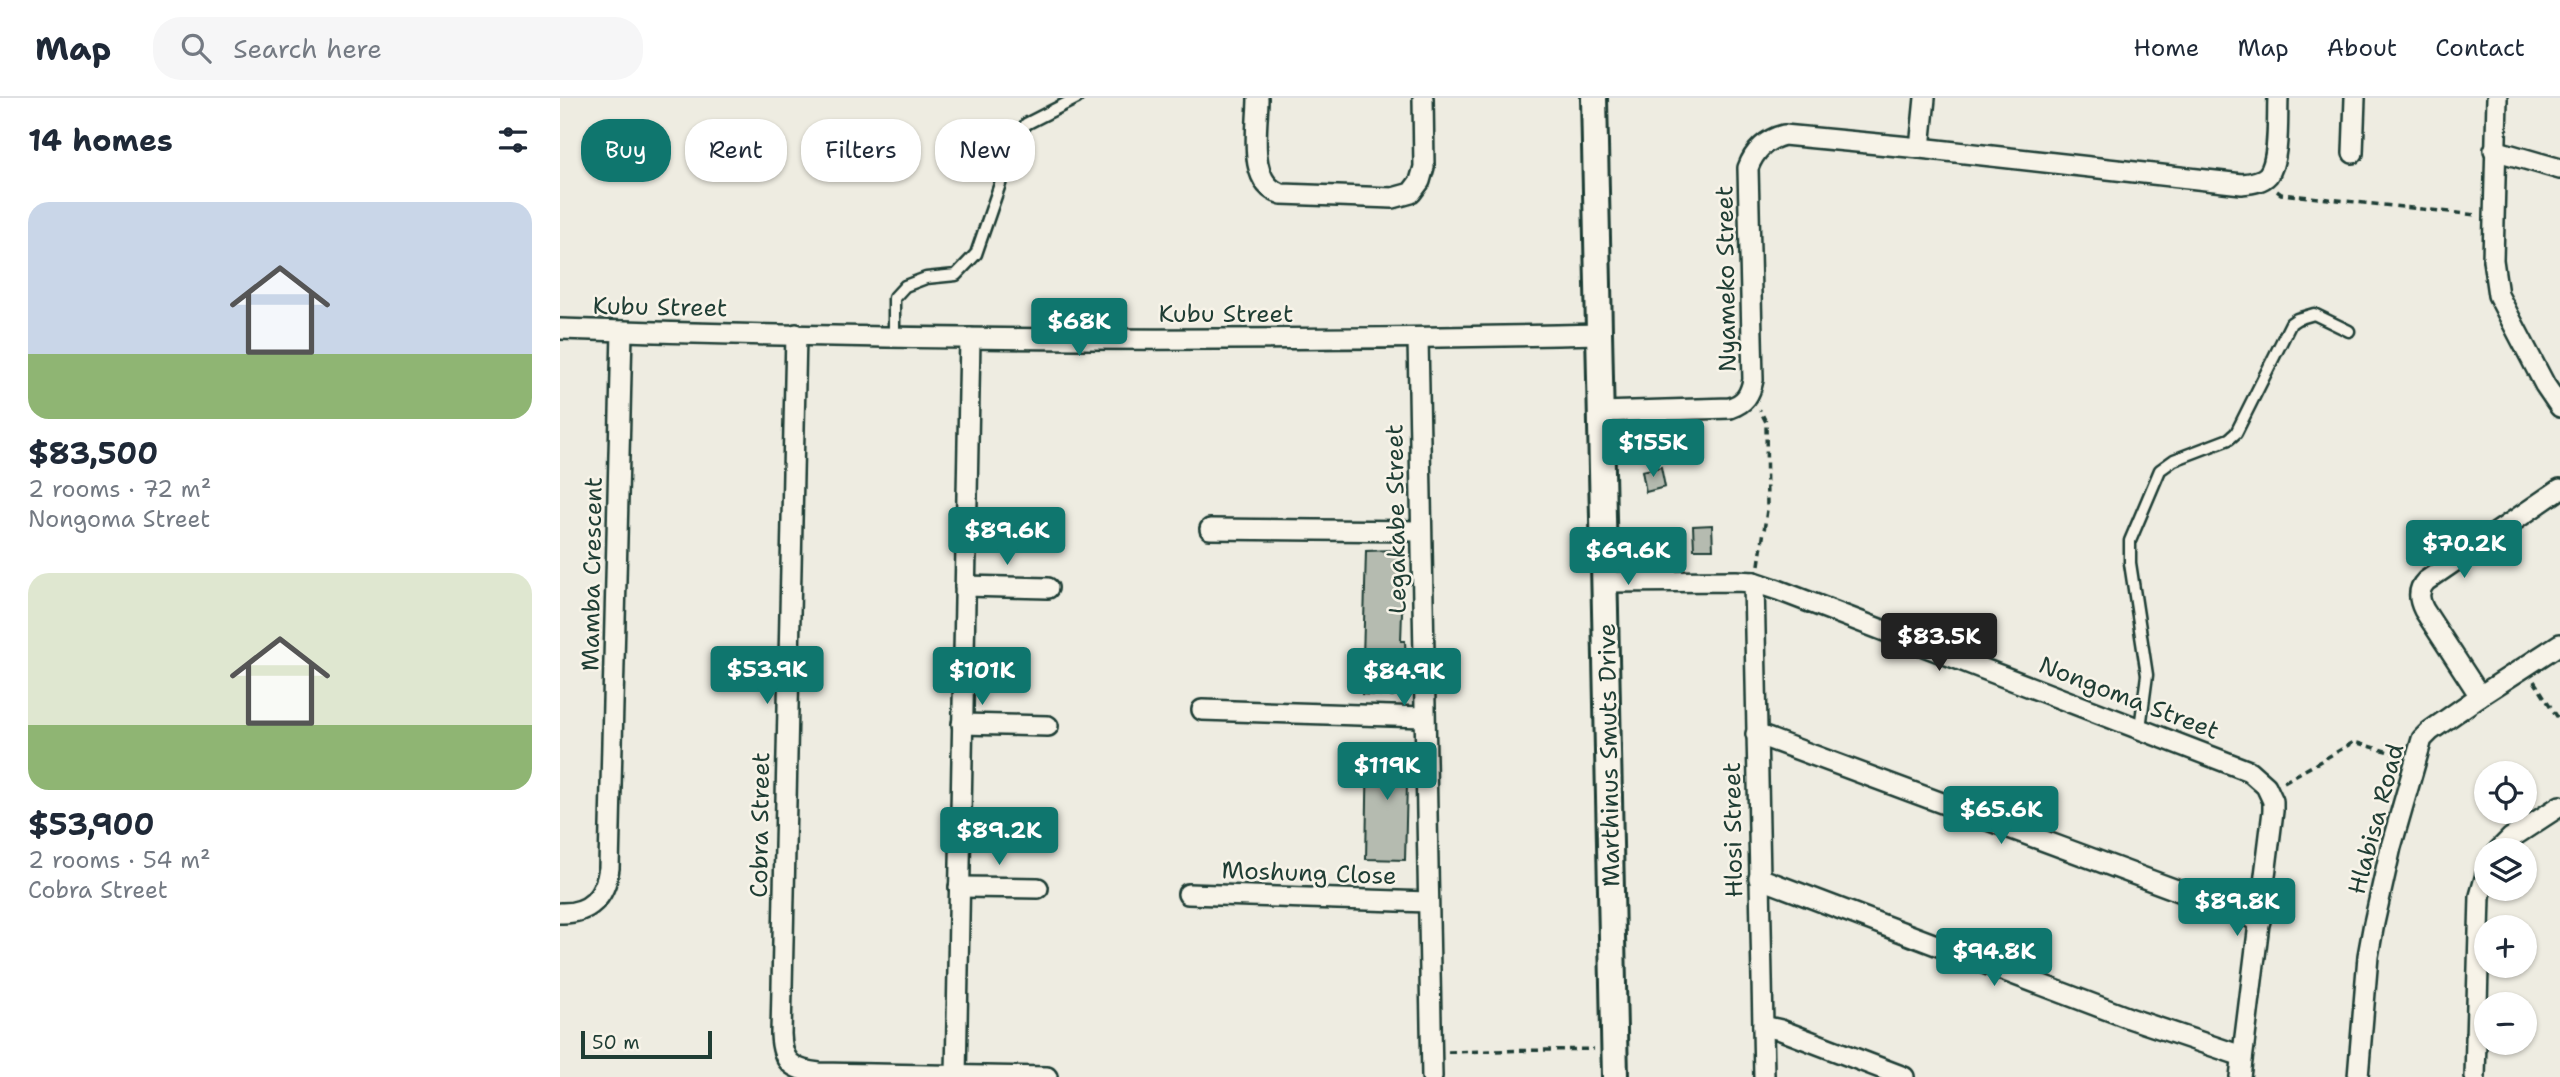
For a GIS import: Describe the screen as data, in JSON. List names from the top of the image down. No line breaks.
{"streets":{"street":["Nyameko Street","Kubu Street","Legakabe Street","Mamba Crescent","Nongoma Street","Marthinus Smuts Drive","Hlabisa Road","Cobra Street","Hlosi Street","Moshung Close"]},"crossings":[["Nyameko Street","Marthinus Smuts Drive"],["Kubu Street","Legakabe Street"],["Kubu Street","Mamba Crescent"],["Kubu Street","Marthinus Smuts Drive"],["Kubu Street","Cobra Street"],["Legakabe Street","Moshung Close"],["Nongoma Street","Marthinus Smuts Drive"],["Nongoma Street","Hlosi Street"]],"scale_bar":"50 m","page":{"header":"Map","search":"Search here","nav":["Home","Map","About","Contact"],"heading":"14 homes","chip":["Buy","Rent","Filters","New"],"list":[{"name":"$83,500","note":"2 rooms · 72 m² · Nongoma Street"},{"name":"$53,900","note":"2 rooms · 54 m² · Cobra Street"}],"price":["$68K","$155K","$89.6K","$70.2K","$69.6K","$83.5K","$53.9K","$101K","$84.9K","$119K","$65.6K","$89.2K","$89.8K","$94.8K"],"map_buttons":["+","−"],"scale":"50 m"}}
